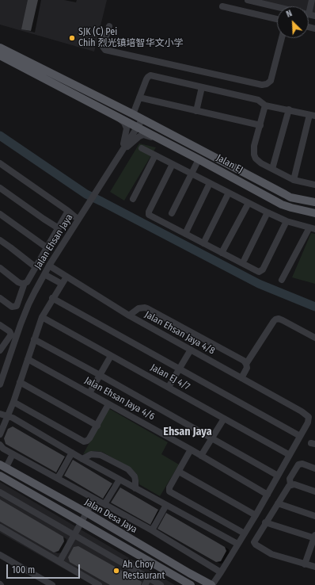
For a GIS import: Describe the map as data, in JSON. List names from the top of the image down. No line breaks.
{"streets":{"main road":["Jalan EJ","Jalan Desa Jaya"],"street":["Jalan Ehsan Jaya","Jalan Ehsan Jaya 4/8","Jalan EJ 4/7","Jalan Ehsan Jaya 4/6"]},"crossings":[["Jalan EJ","Jalan Ehsan Jaya"],["Jalan Ehsan Jaya","Jalan Ehsan Jaya 4/8"]],"districts":["Ehsan Jaya"],"places":["SJK (C) Pei Chih 烈光镇培智华文小学","Ah Choy Restaurant"],"scale_bar":"100 m","north":"top left"}
